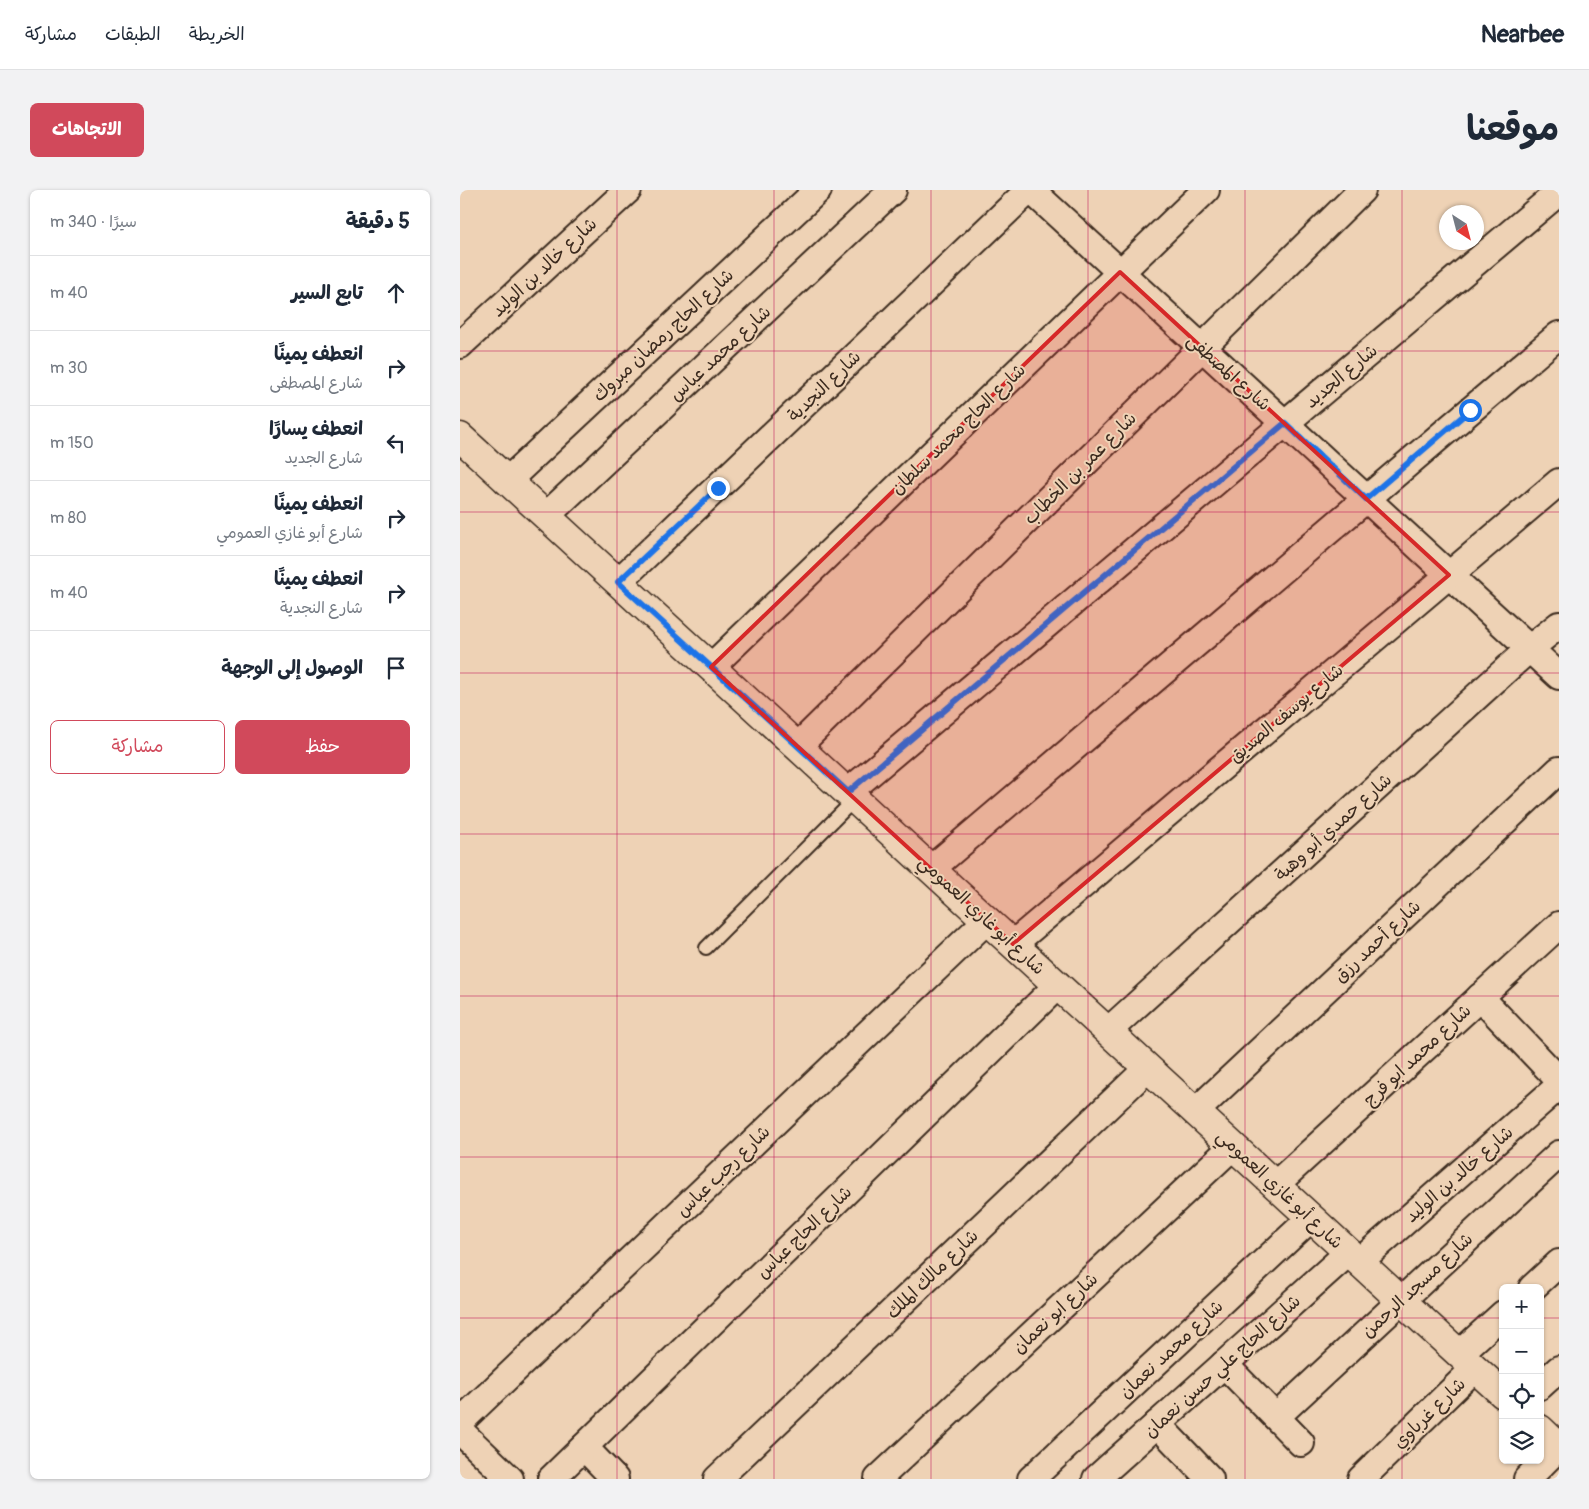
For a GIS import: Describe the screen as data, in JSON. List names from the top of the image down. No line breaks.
{"streets":{"street":["شارع خالد بن الوليد","شارع الحاج رمضان مبروك","شارع محمد عباس","شارع المصطفى","شارع الجديد","شارع النجدية","شارع الحاج محمد سلطان","شارع عمر بن الخطاب","شارع يوسف الصديق","شارع حمدي أبو وهبة","شارع أبو غازي العمومي","شارع أحمد رزق","شارع محمد ابو فرج","شارع رجب عباس","شارع الحاج عباس","شارع مالك الملك","شارع مسجد الرحمن","شارع ابو نعمان","شارع محمد نعمان","شارع الحاج علي حسن نعمان","شارع غرباوي"]},"crossings":[["شارع خالد بن الوليد","شارع أبو غازي العمومي"],["شارع خالد بن الوليد","شارع الحاج علي حسن نعمان"],["شارع الحاج رمضان مبروك","شارع أبو غازي العمومي"],["شارع محمد عباس","شارع أبو غازي العمومي"],["شارع المصطفى","شارع الجديد"],["شارع المصطفى","شارع النجدية"],["شارع المصطفى","شارع الحاج محمد سلطان"],["شارع المصطفى","شارع عمر بن الخطاب"],["شارع المصطفى","شارع يوسف الصديق"],["شارع المصطفى","شارع حمدي أبو وهبة"],["شارع الجديد","شارع أبو غازي العمومي"],["شارع النجدية","شارع أبو غازي العمومي"],["شارع الحاج محمد سلطان","شارع أبو غازي العمومي"],["شارع عمر بن الخطاب","شارع أبو غازي العمومي"],["شارع يوسف الصديق","شارع أبو غازي العمومي"],["شارع حمدي أبو وهبة","شارع أبو غازي العمومي"],["شارع أبو غازي العمومي","شارع أحمد رزق"],["شارع أبو غازي العمومي","شارع محمد ابو فرج"],["شارع أبو غازي العمومي","شارع رجب عباس"],["شارع أبو غازي العمومي","شارع الحاج عباس"],["شارع أبو غازي العمومي","شارع مالك الملك"],["شارع أبو غازي العمومي","شارع مسجد الرحمن"],["شارع أبو غازي العمومي","شارع ابو نعمان"],["شارع أبو غازي العمومي","شارع محمد نعمان"],["شارع أبو غازي العمومي","شارع الحاج علي حسن نعمان"],["شارع أبو غازي العمومي","شارع غرباوي"]],"north":"bottom right","page":{"header":"Nearbee","nav":["الخريطة","الطبقات","مشاركة"],"title":"موقعنا","buttons":["الاتجاهات",["حفظ","مشاركة"]],"heading":["5 دقيقة","سيرًا · 340 m"],"list":[["تابع السير","40 m"],["انعطف يمينًا","شارع المصطفى","30 m"],["انعطف يسارًا","شارع الجديد","150 m"],["انعطف يمينًا","شارع أبو غازي العمومي","80 m"],["انعطف يمينًا","شارع النجدية","40 m"],"الوصول إلى الوجهة"],"map_buttons":["+","−"]}}
